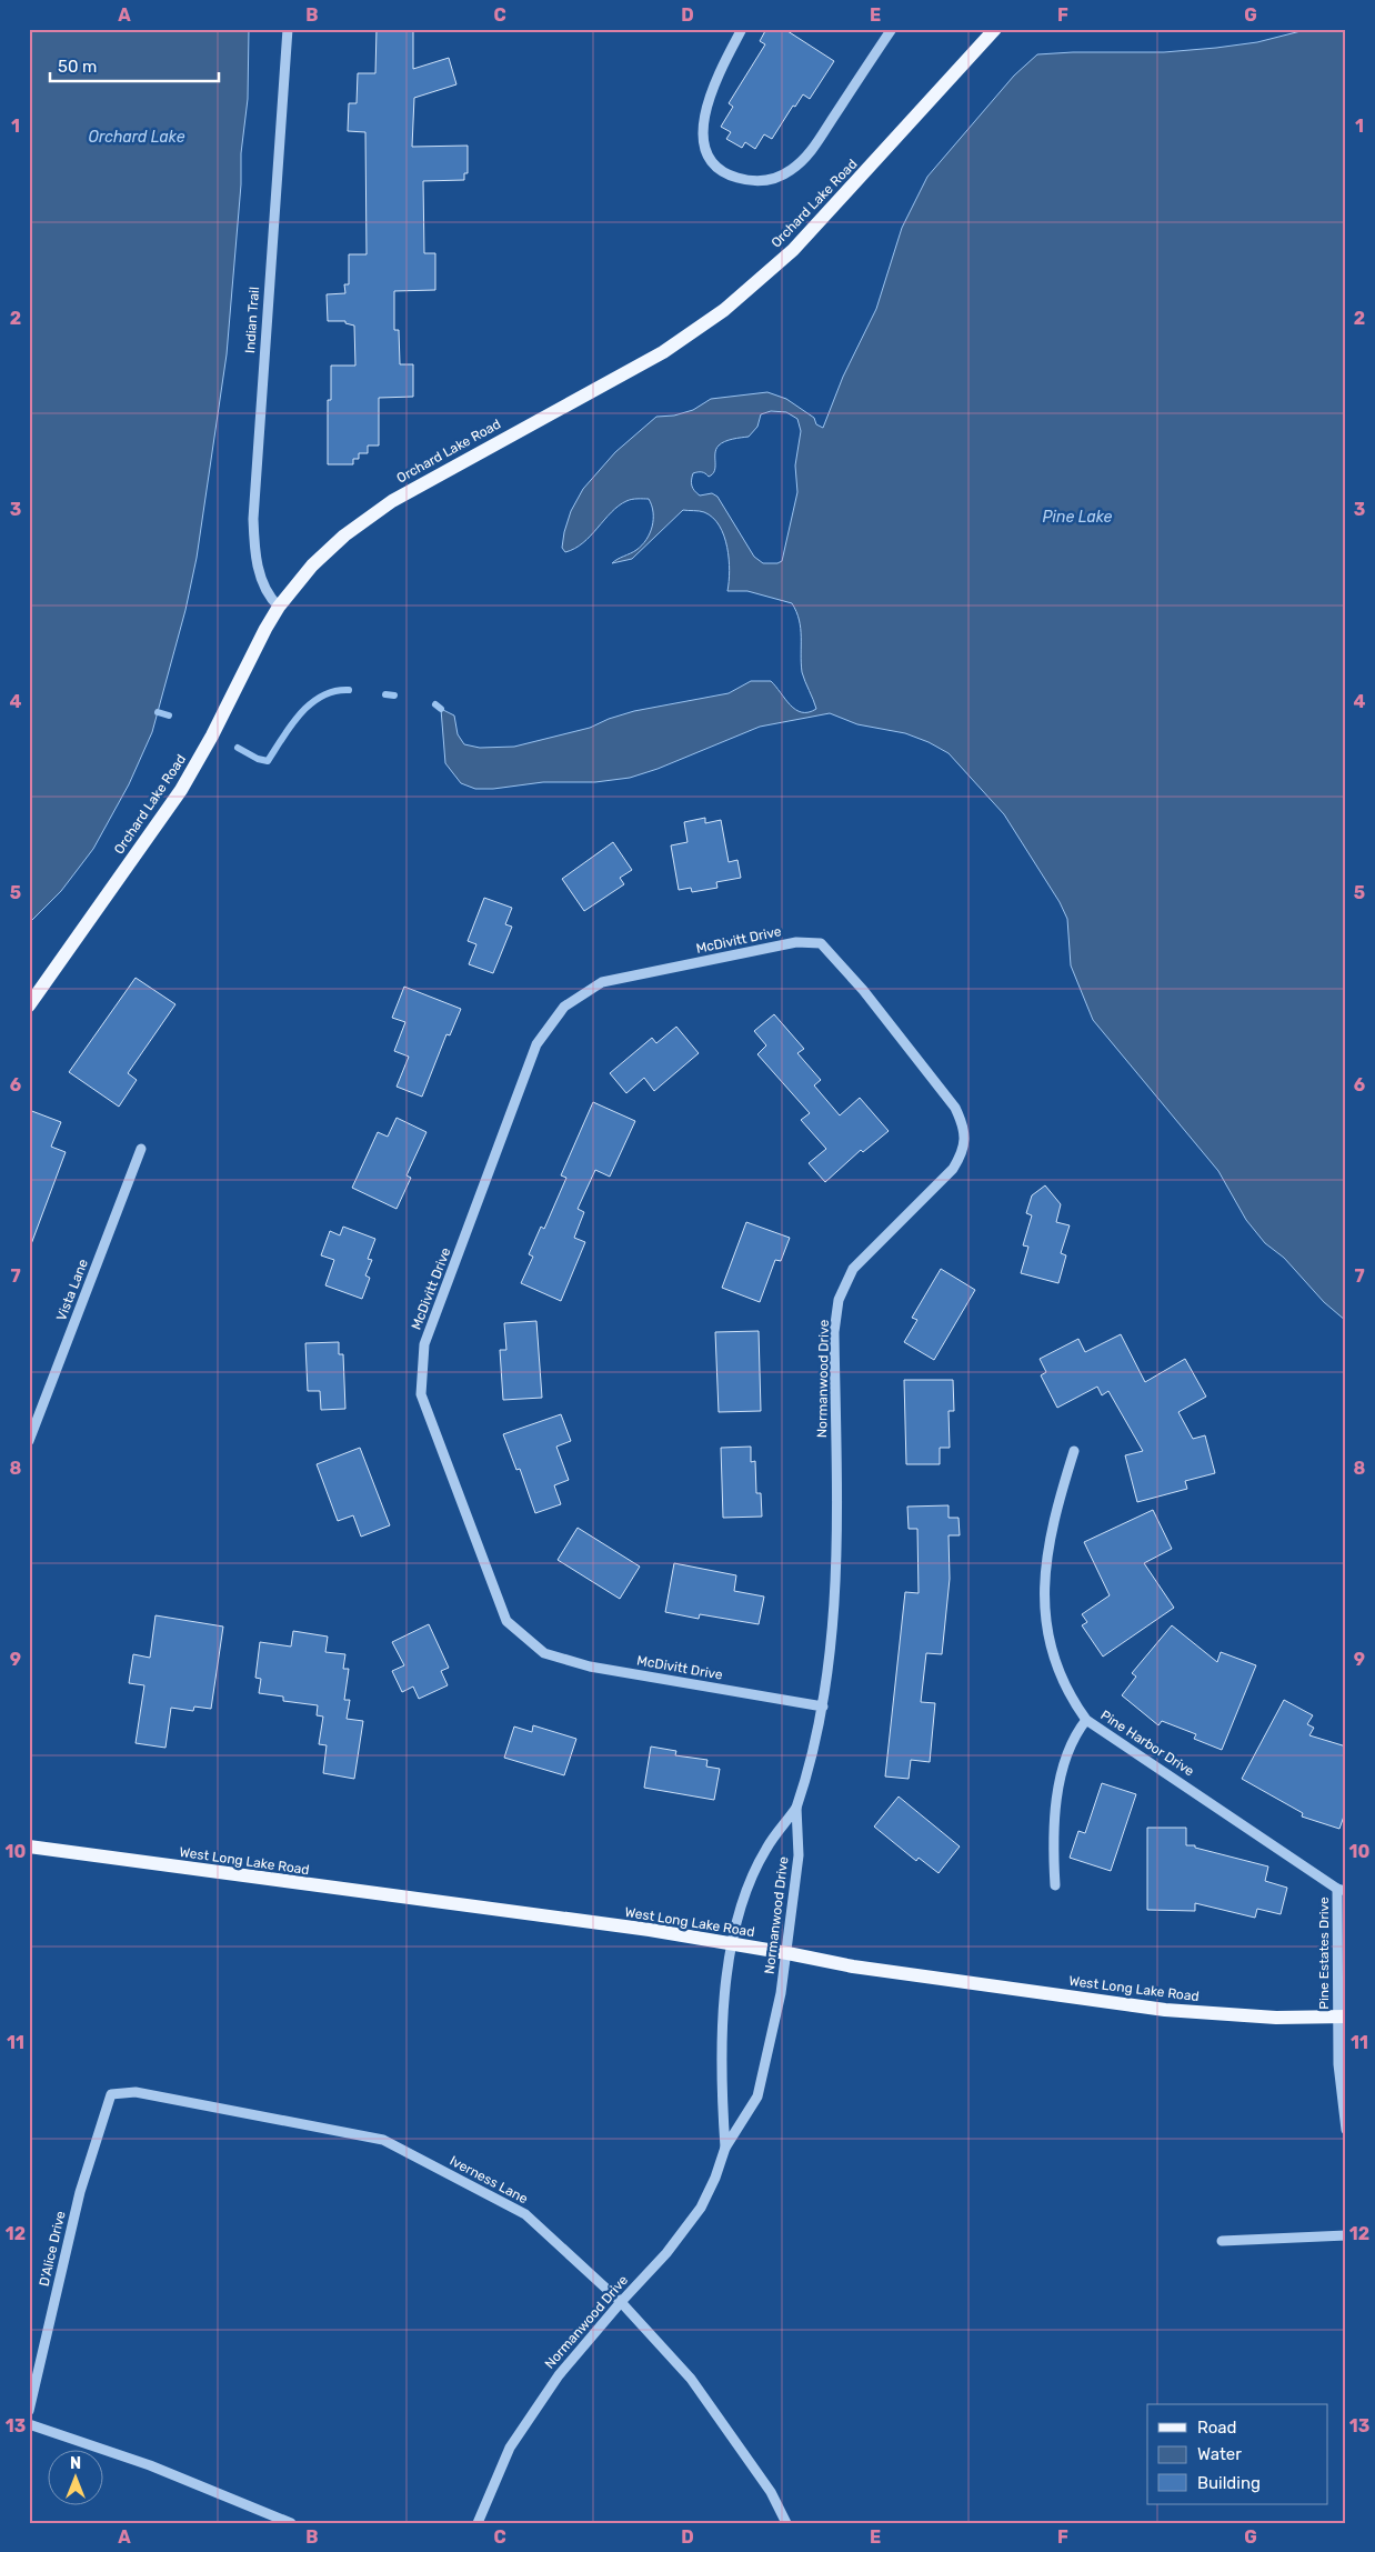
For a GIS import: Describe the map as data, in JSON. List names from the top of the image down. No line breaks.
{"streets":{"main road":["Orchard Lake Road","West Long Lake Road"],"street":["Indian Trail","McDivitt Drive","Vista Lane","Normanwood Drive","Pine Harbor Drive","Pine Estates Drive","Iverness Lane","D'Alice Drive"]},"crossings":[["Orchard Lake Road","Indian Trail"],["McDivitt Drive","Normanwood Drive"],["Normanwood Drive","West Long Lake Road"],["Normanwood Drive","Iverness Lane"],["Pine Harbor Drive","Pine Estates Drive"],["West Long Lake Road","Pine Estates Drive"],["Iverness Lane","D'Alice Drive"]],"water":["Orchard Lake","Pine Lake"],"legend":["Road","Water","Building"],"scale_bar":"50 m","north":"top","grid":{"columns":["A","B","C","D","E","F","G"],"rows":["1","2","3","4","5","6","7","8","9","10","11","12","13"]}}
